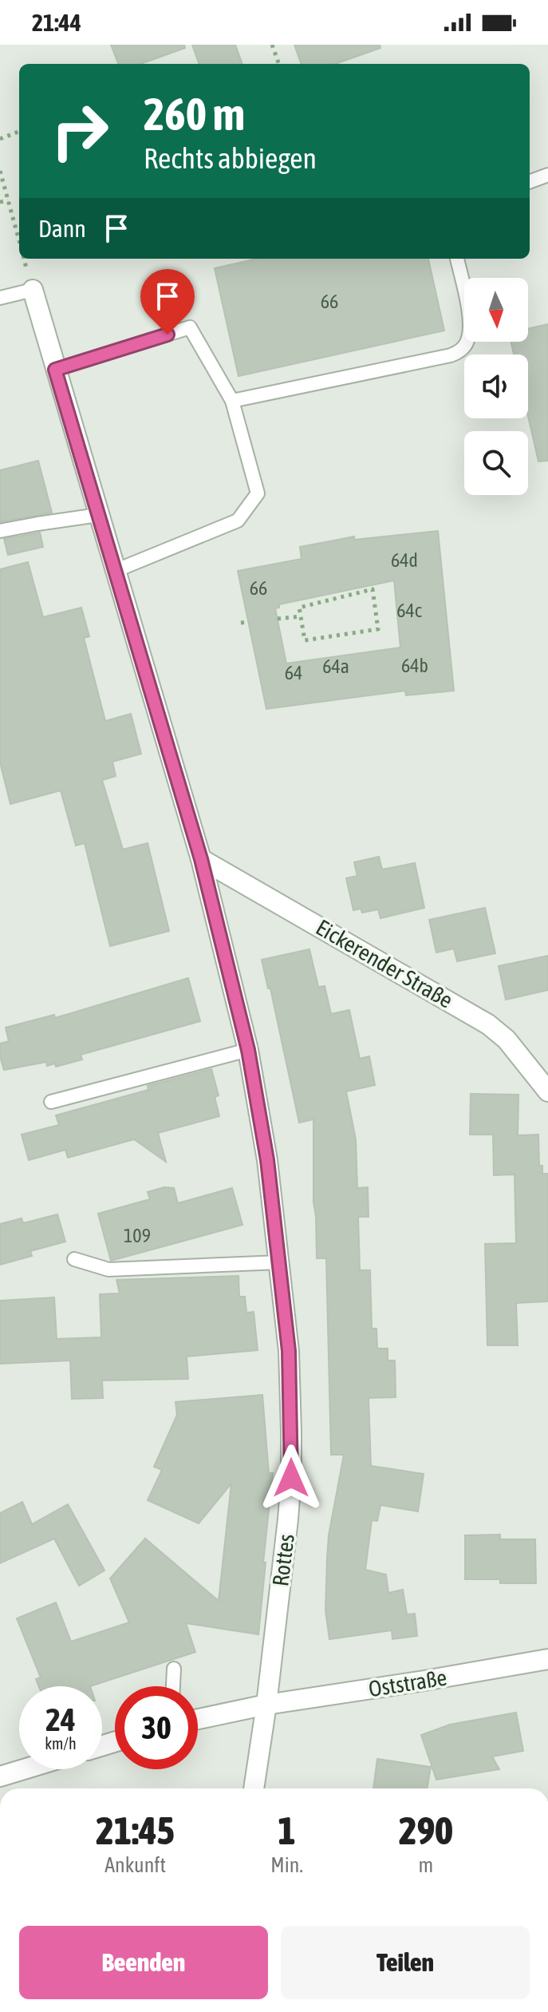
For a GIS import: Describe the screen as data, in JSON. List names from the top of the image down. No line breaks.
{"streets":{"street":["Eickerender Straße","Rottes","Oststraße"]},"crossings":[["Eickerender Straße","Rottes"],["Rottes","Oststraße"]],"house_numbers":["66","64d","66","64c","64b","64a","64","109"],"north":"bottom","page":{"status":"21:44","turn":["260 m","Rechts abbiegen"],"then":"Dann","speed":"24 km/h","limit":"30","eta":["21:45","Ankunft","1","Min.","290","m"],"buttons":["Beenden","Teilen"]}}
